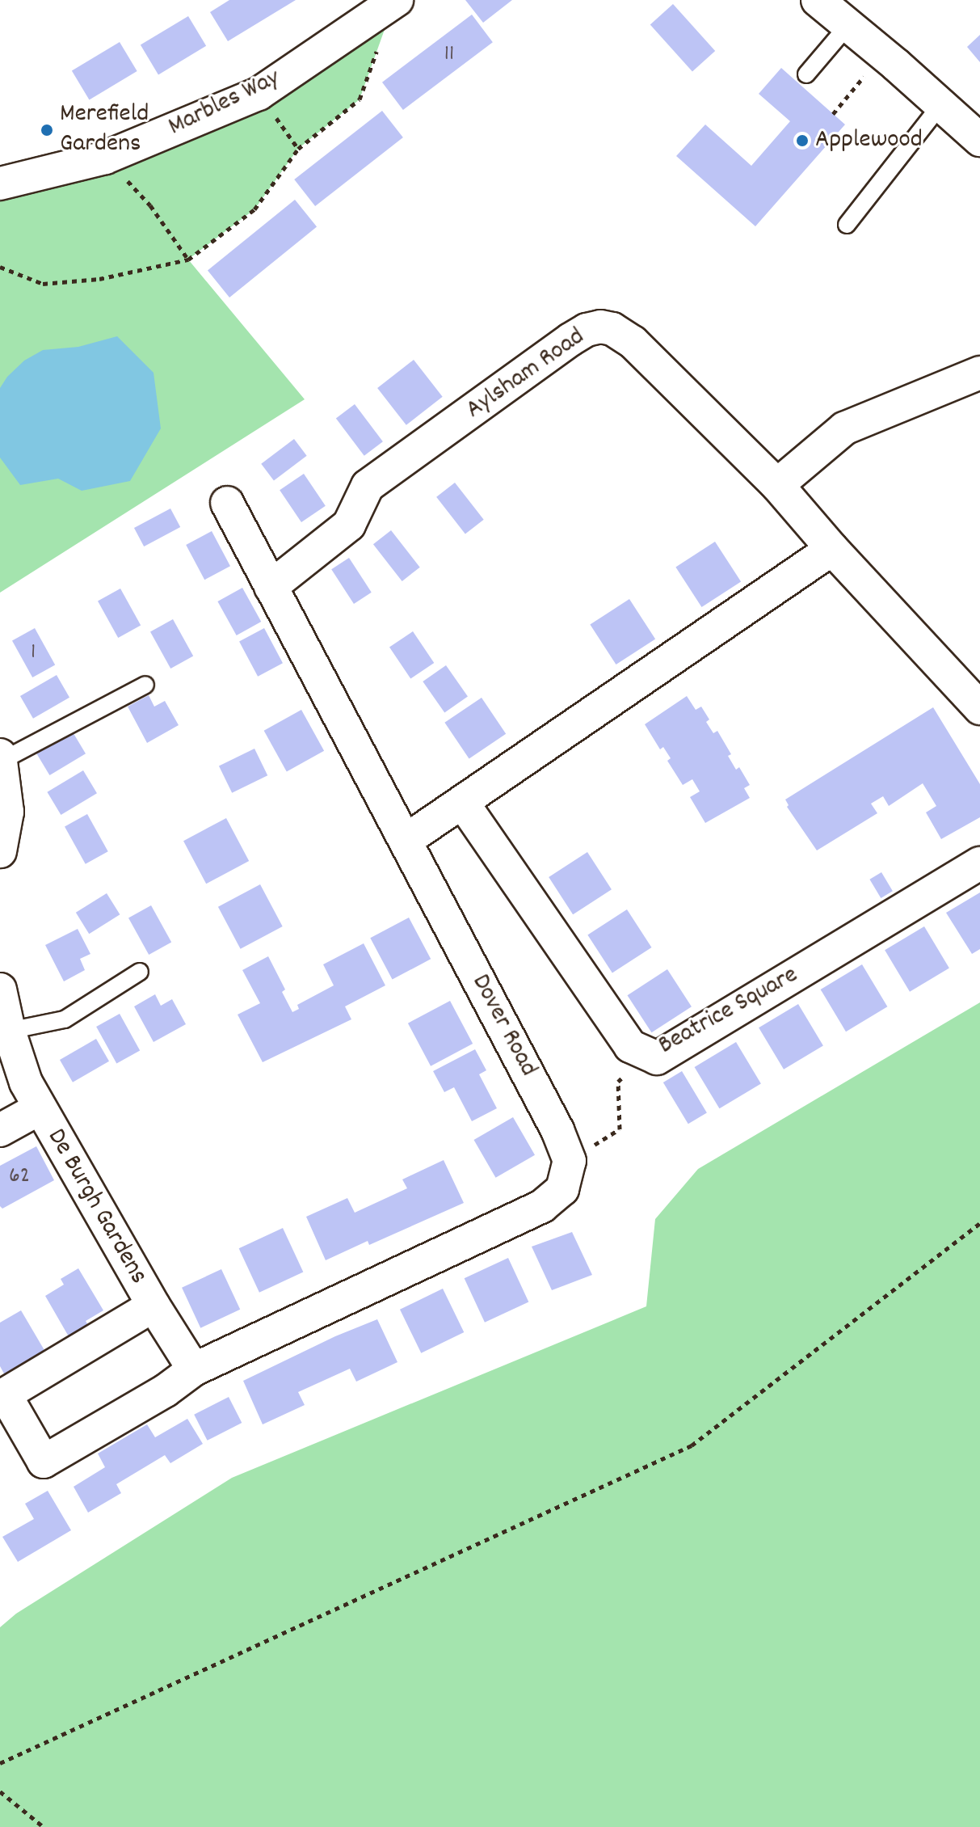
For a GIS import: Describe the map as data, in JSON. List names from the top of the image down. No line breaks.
{"streets":{"street":["Marbles Way","Aylsham Road","Beatrice Square","Dover Road","De Burgh Gardens"]},"crossings":[["Aylsham Road","Dover Road"]],"places":["Merefield Gardens","Applewood"],"house_numbers":["11","1","62"]}
